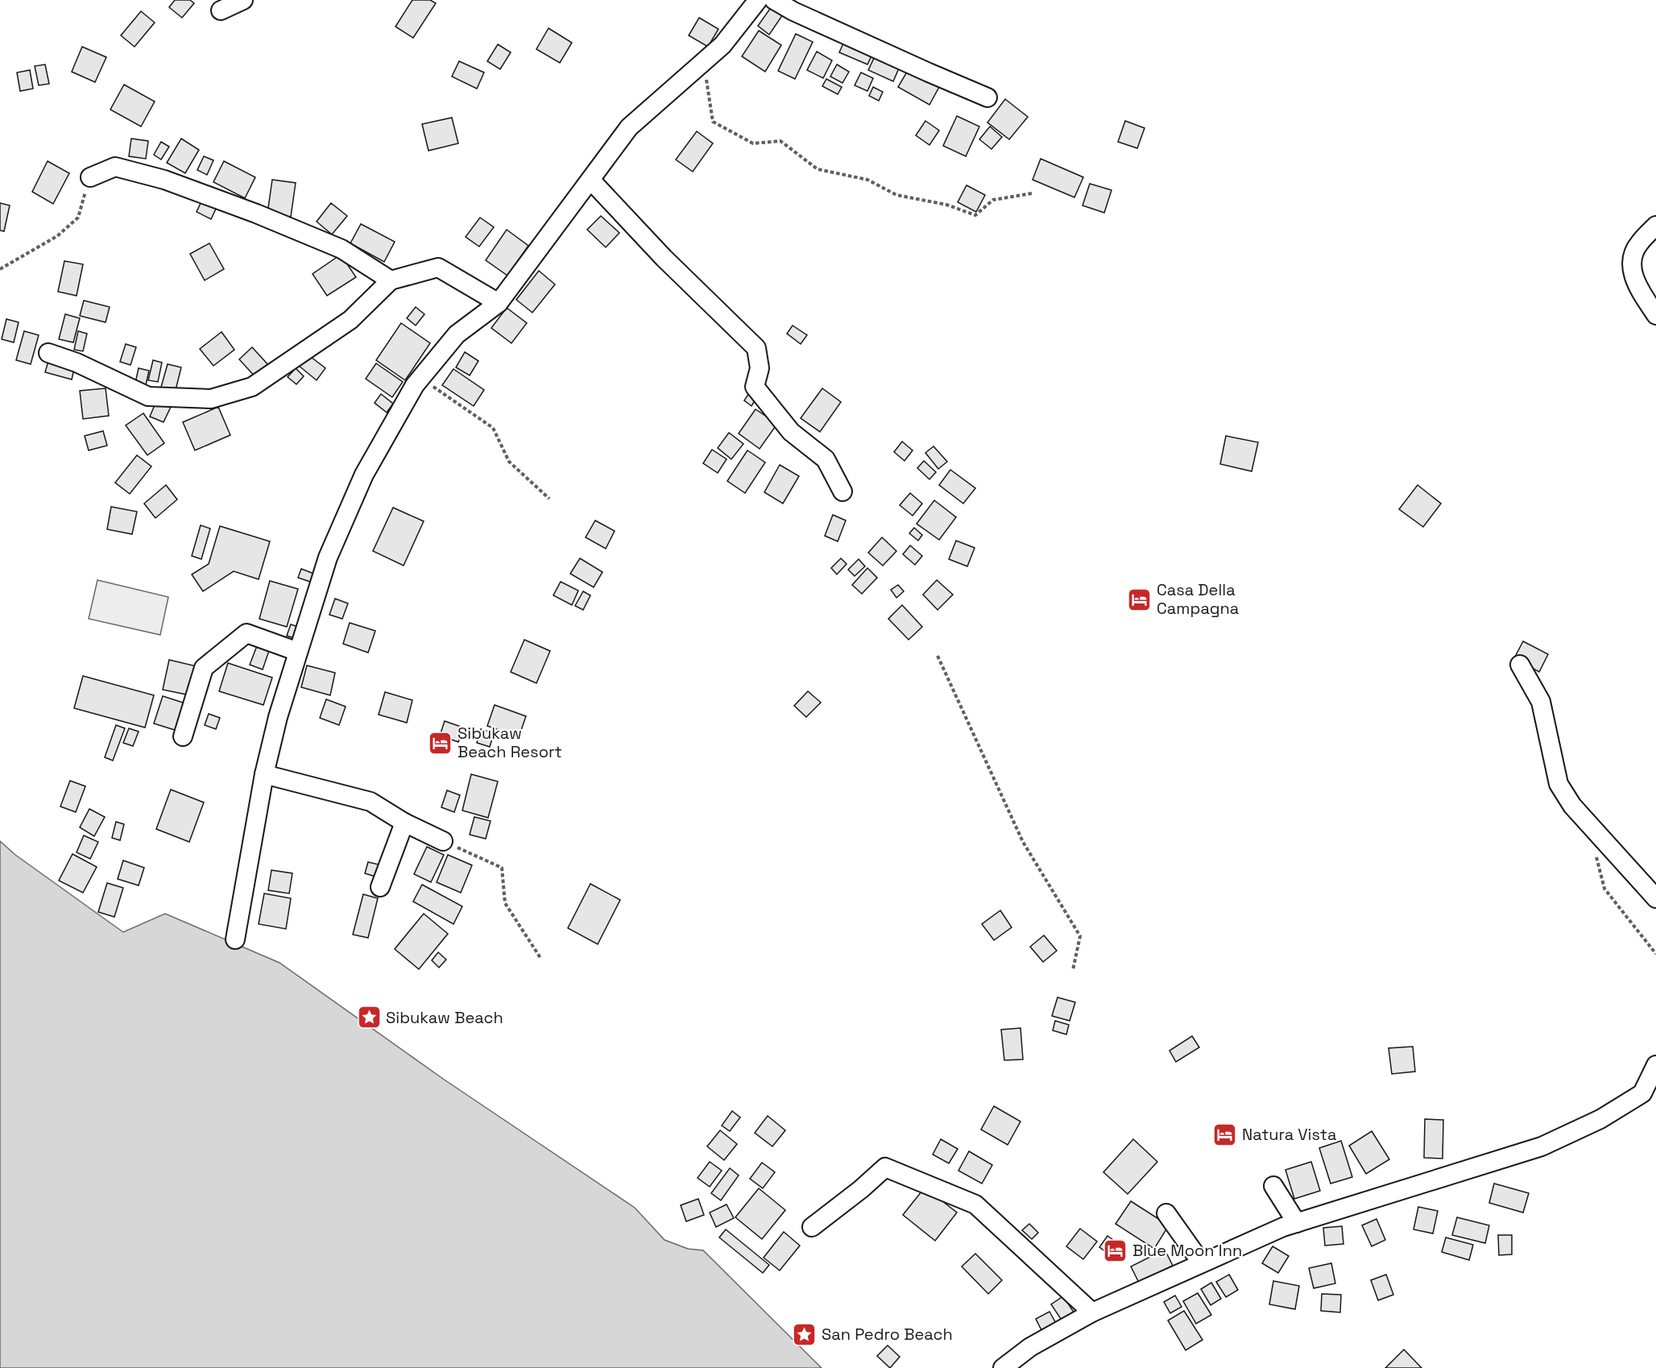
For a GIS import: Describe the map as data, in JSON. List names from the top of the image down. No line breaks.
{"places":{"hotel":["Casa Della Campagna","Sibukaw Beach Resort","Natura Vista","Blue Moon Inn"],"place":["Sibukaw Beach","San Pedro Beach"]}}
